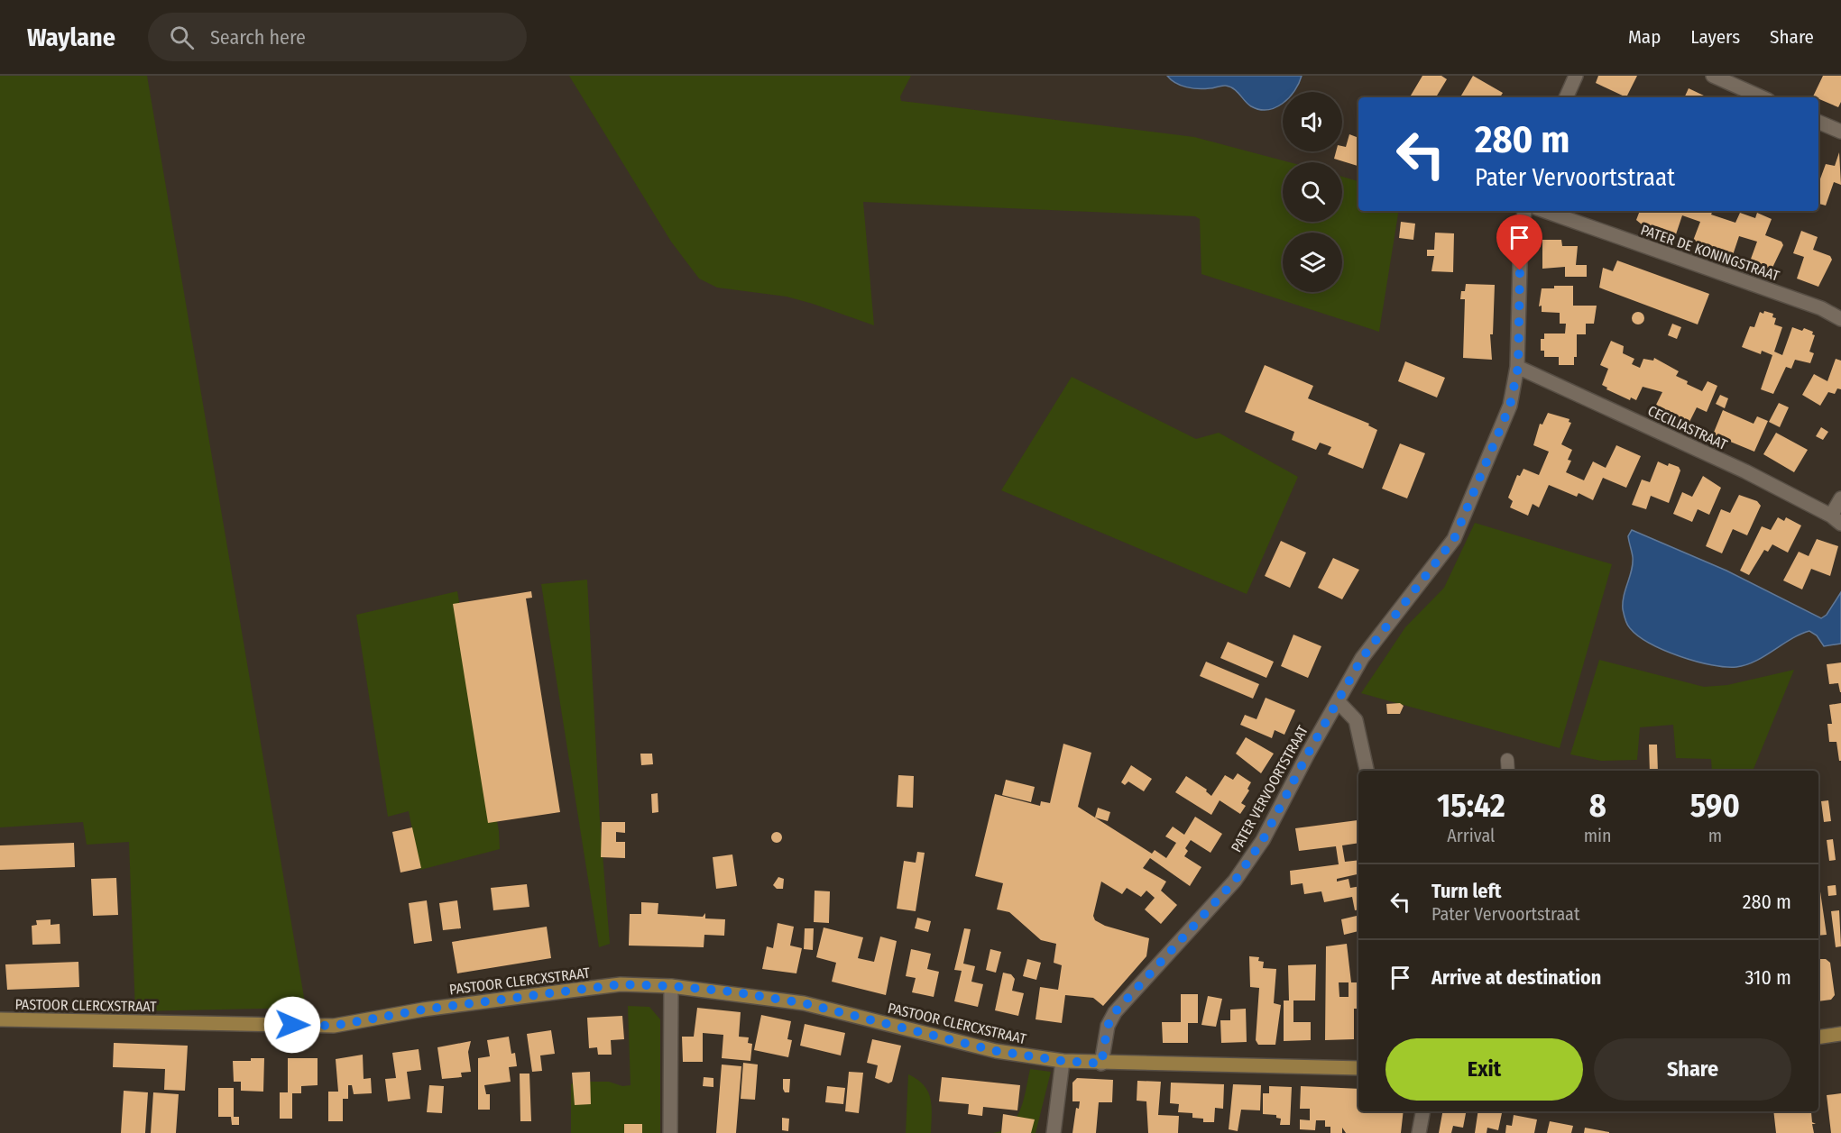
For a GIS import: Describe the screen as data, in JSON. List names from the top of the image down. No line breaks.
{"streets":{"street":["PATER DE KONINGSTRAAT","CECILIASTRAAT","PATER VERVOORTSTRAAT","PASTOOR CLERCXSTRAAT"]},"crossings":[["CECILIASTRAAT","PATER VERVOORTSTRAAT"],["PATER VERVOORTSTRAAT","PASTOOR CLERCXSTRAAT"]],"page":{"header":"Waylane","search":"Search here","nav":["Map","Layers","Share"],"turn":["280 m","Pater Vervoortstraat"],"eta":["15:42","Arrival","8","min","590","m"],"list":[{"name":"Turn left","note":"Pater Vervoortstraat","value":"280 m"},{"name":"Arrive at destination","value":"310 m"}],"buttons":["Exit","Share"]}}
